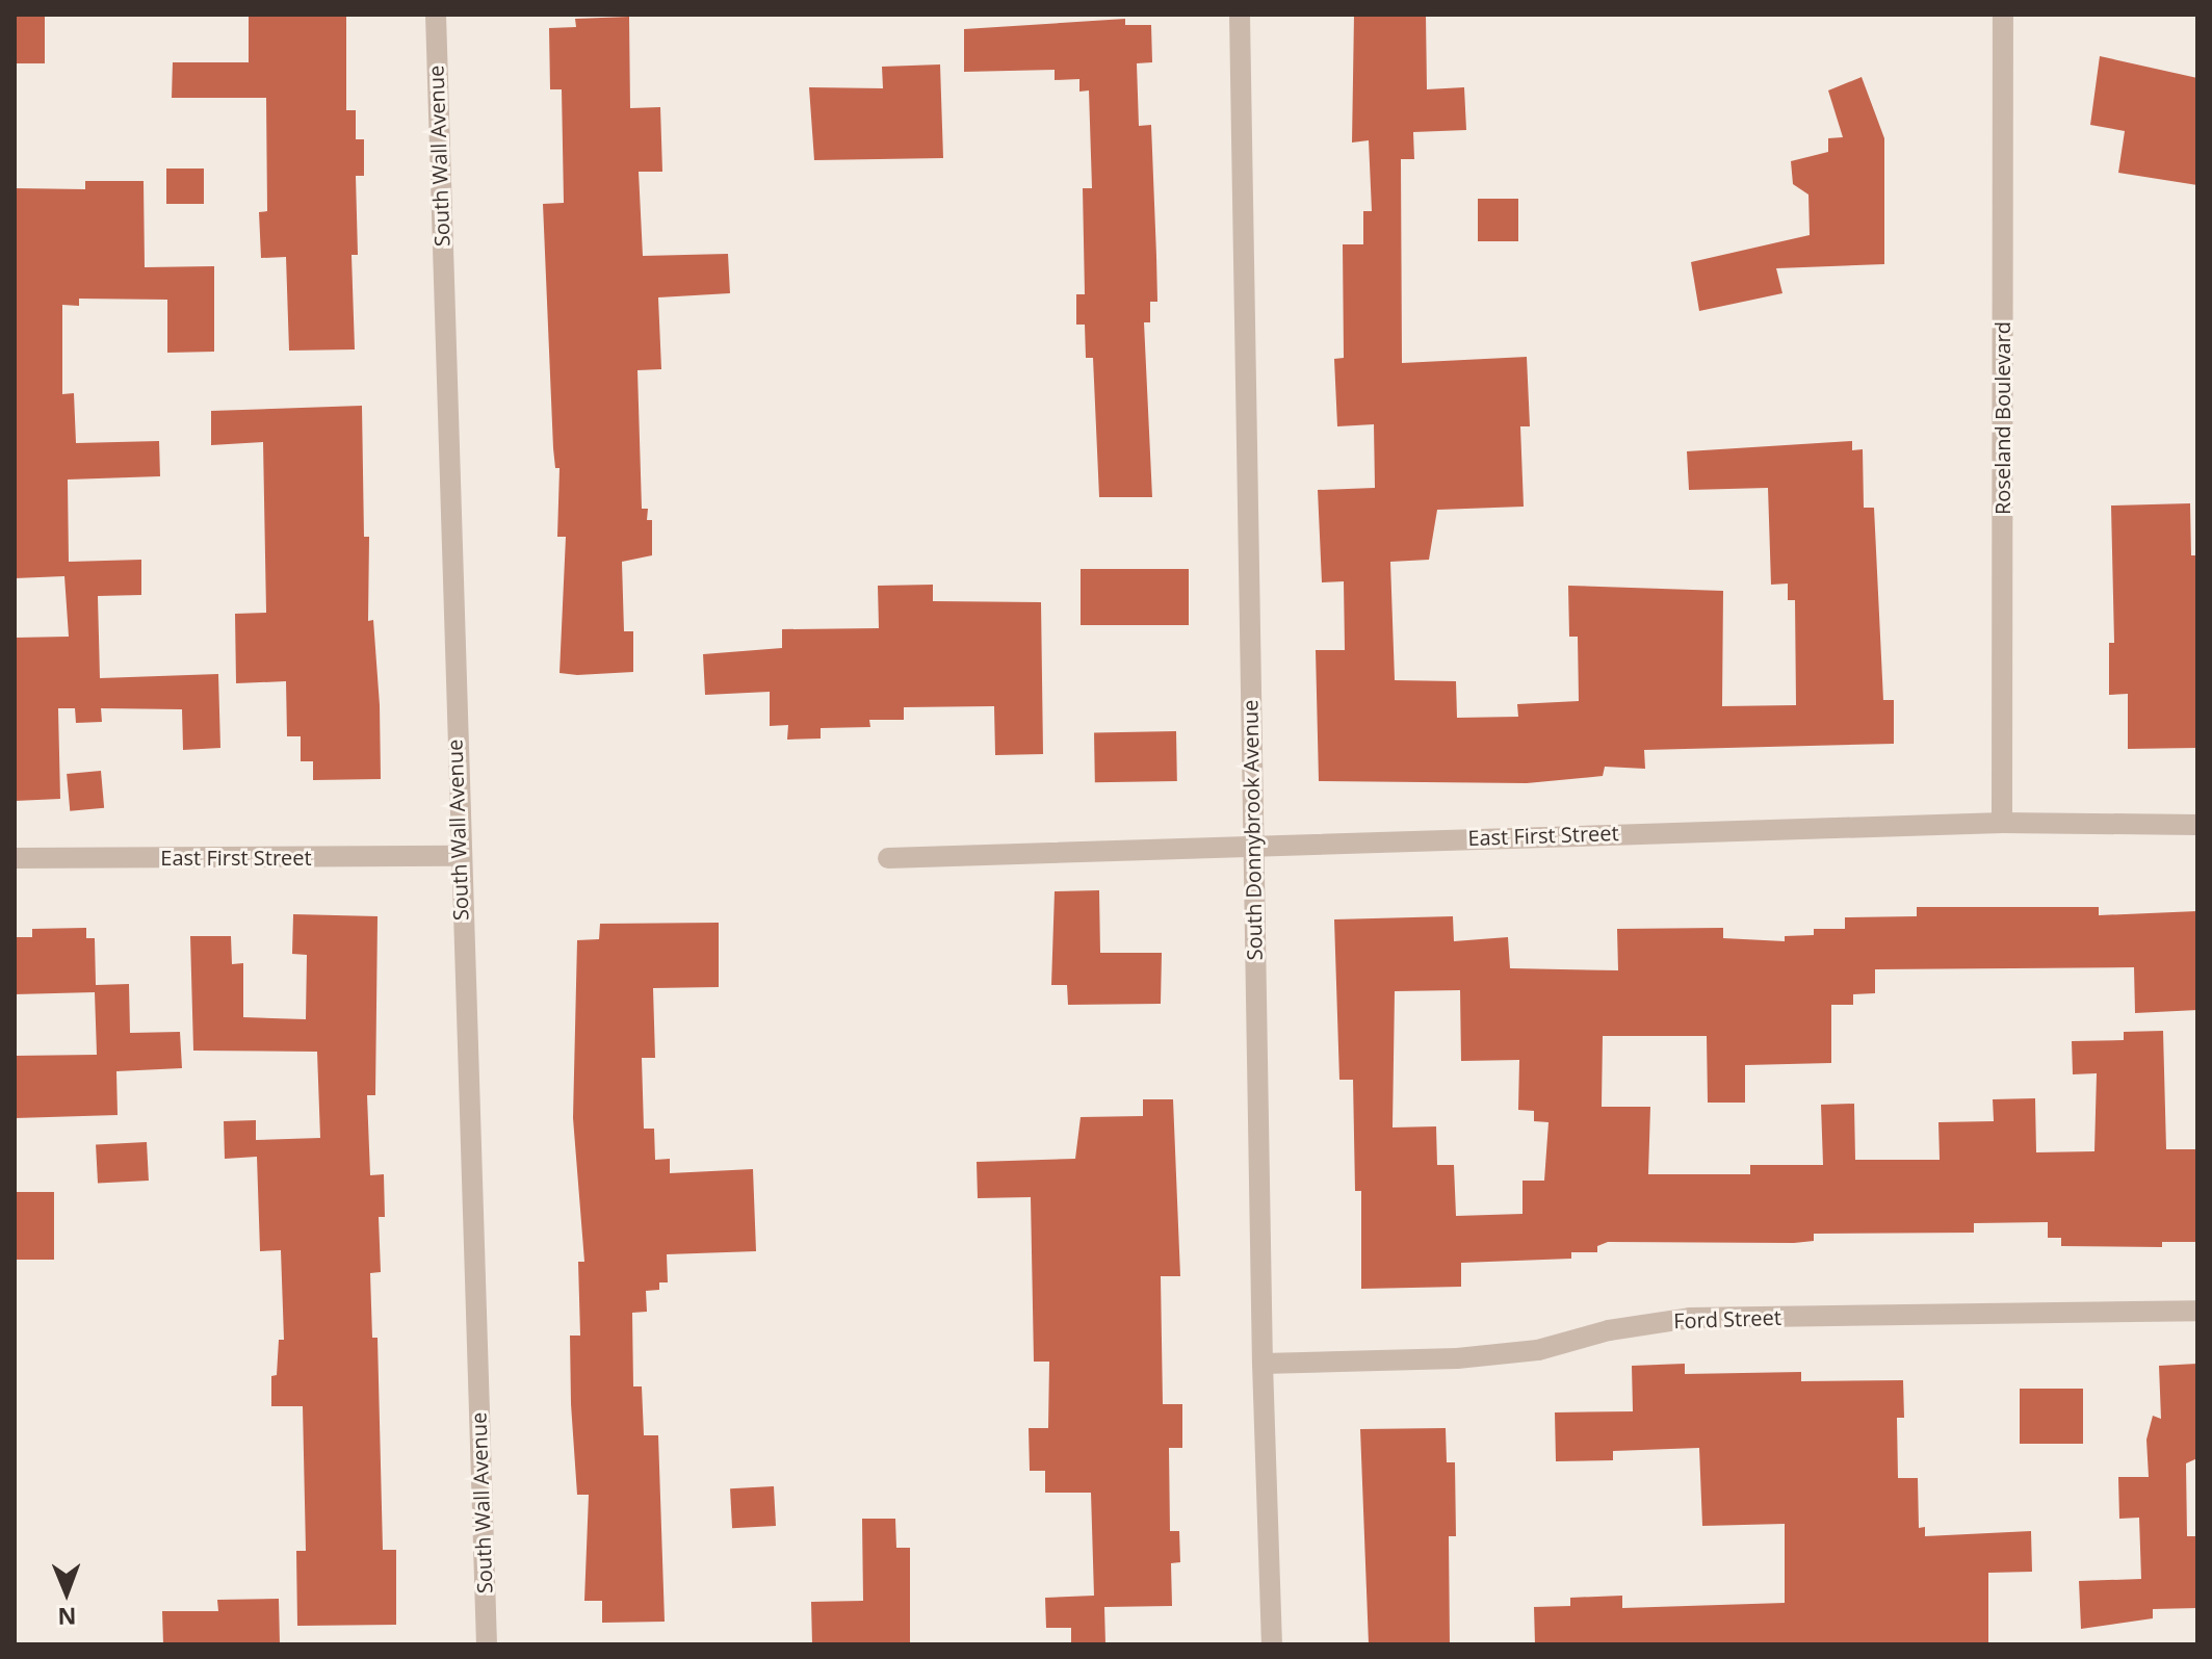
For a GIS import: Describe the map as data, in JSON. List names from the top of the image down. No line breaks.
{"streets":{"street":["South Wall Avenue","Roseland Boulevard","South Donnybrook Avenue","East First Street","Ford Street"]},"crossings":[["South Wall Avenue","East First Street"],["Roseland Boulevard","East First Street"],["South Donnybrook Avenue","East First Street"],["South Donnybrook Avenue","Ford Street"]],"north":"bottom"}
